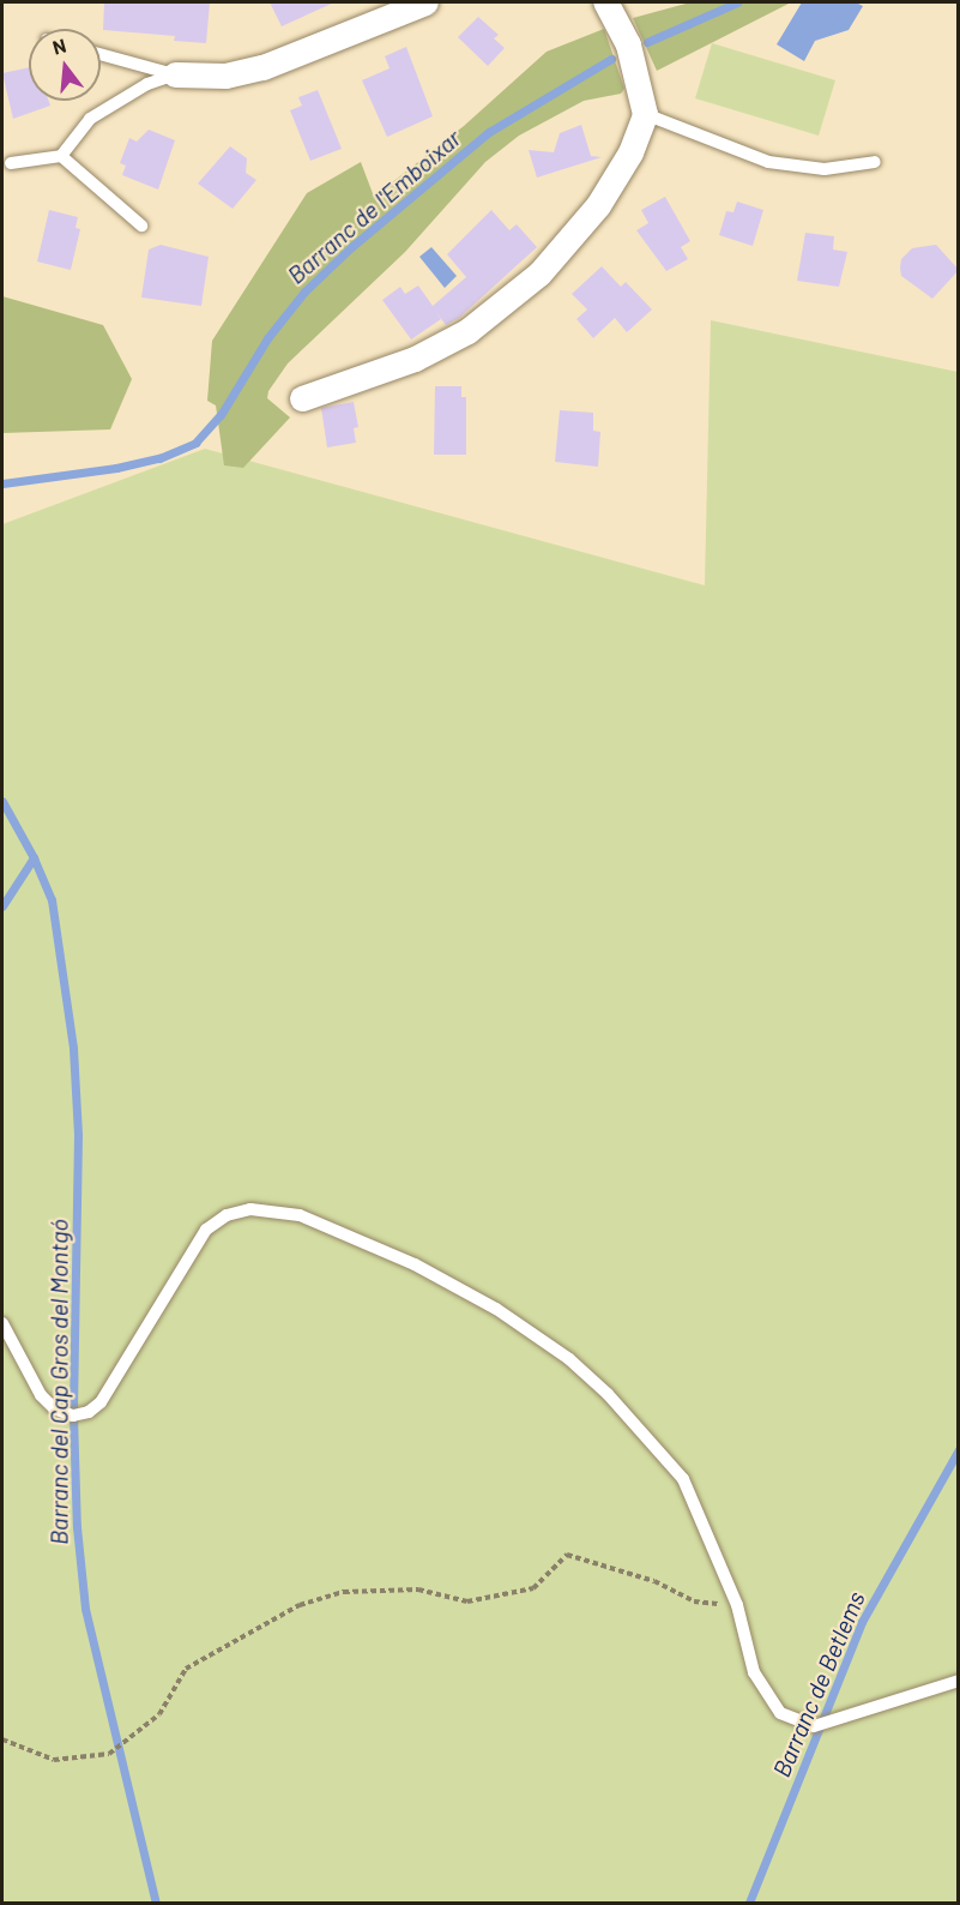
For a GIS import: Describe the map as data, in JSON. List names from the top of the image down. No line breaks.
{"water":["Barranc de l'Emboixar","Barranc del Cap Gros del Montgó","Barranc de Betlems"],"north":"top"}
